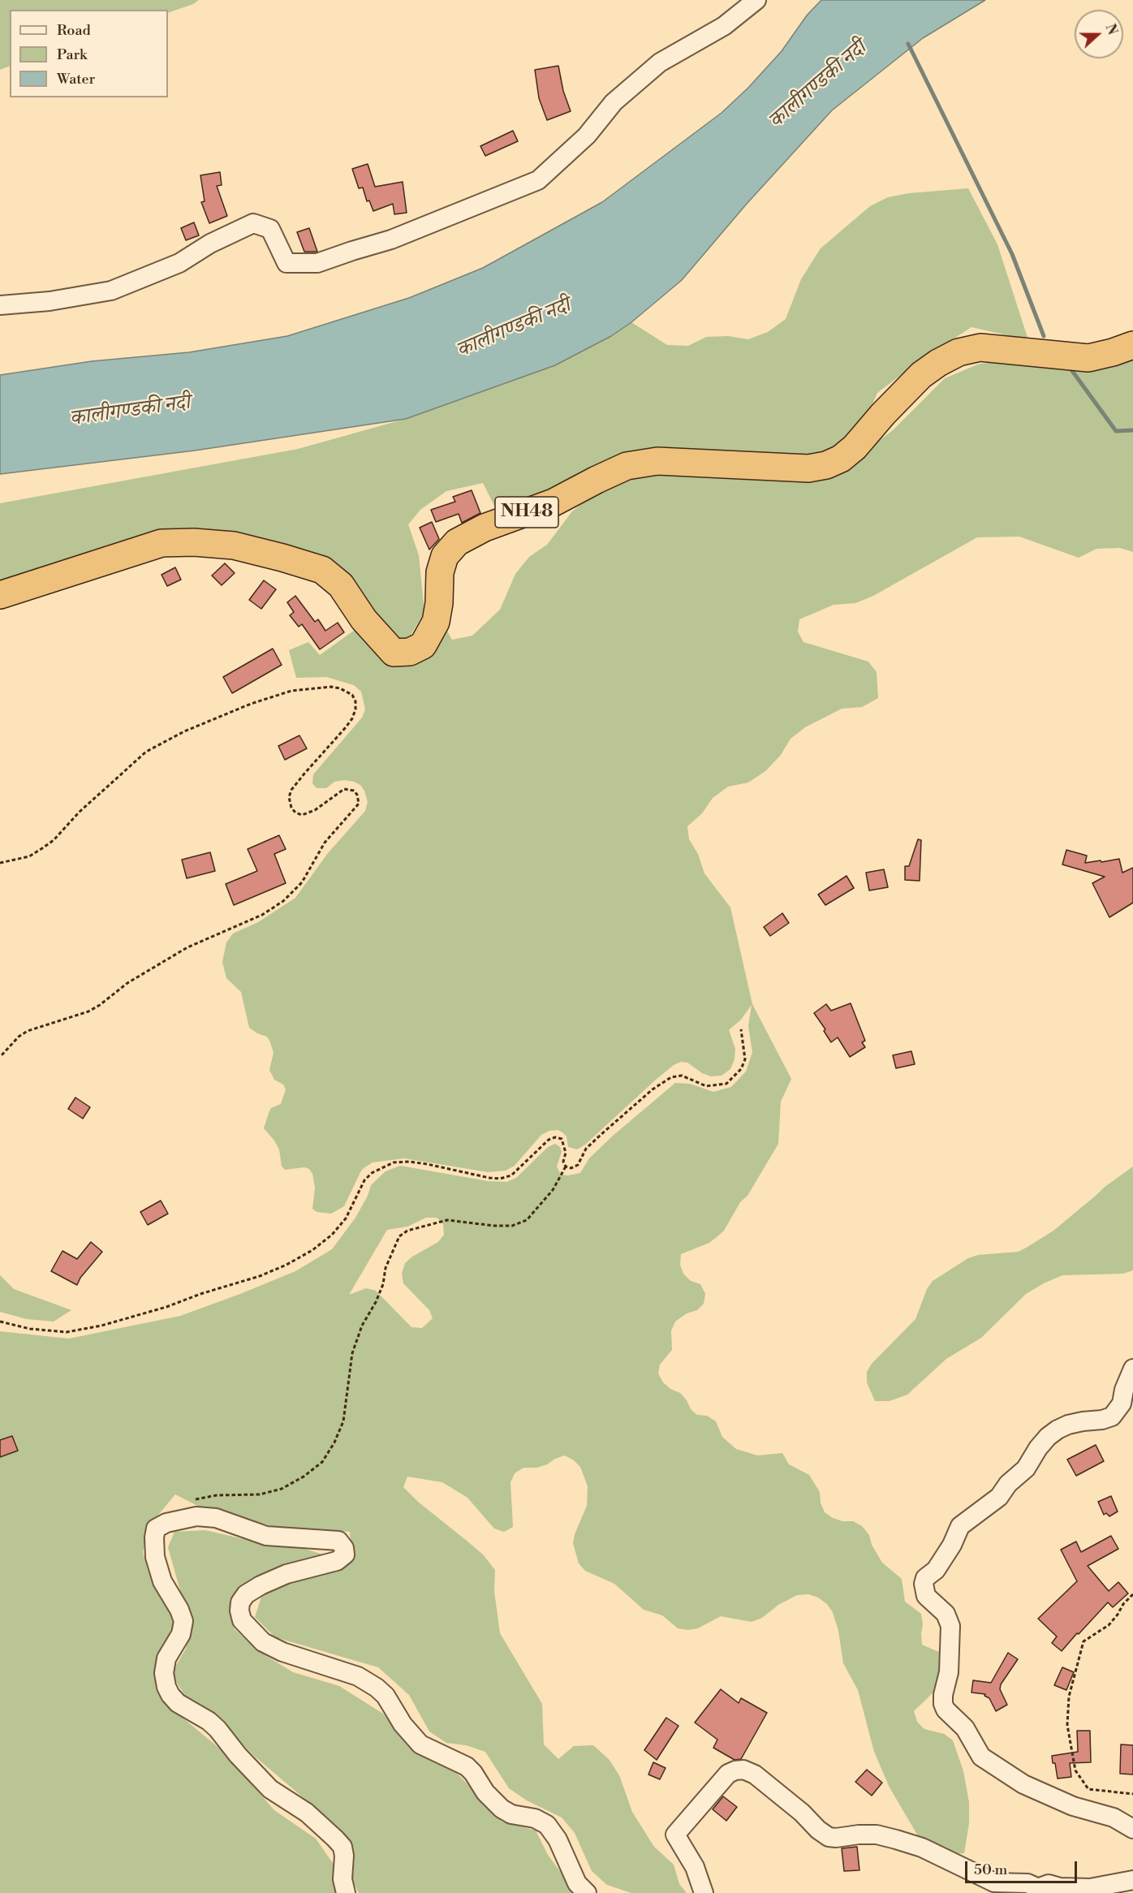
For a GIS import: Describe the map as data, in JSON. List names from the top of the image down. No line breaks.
{"streets":{"highway":["NH48"]},"water":["कालीगण्डकी नदी"],"legend":["Road","Park","Water"],"scale_bar":"50 m","north":"right"}
